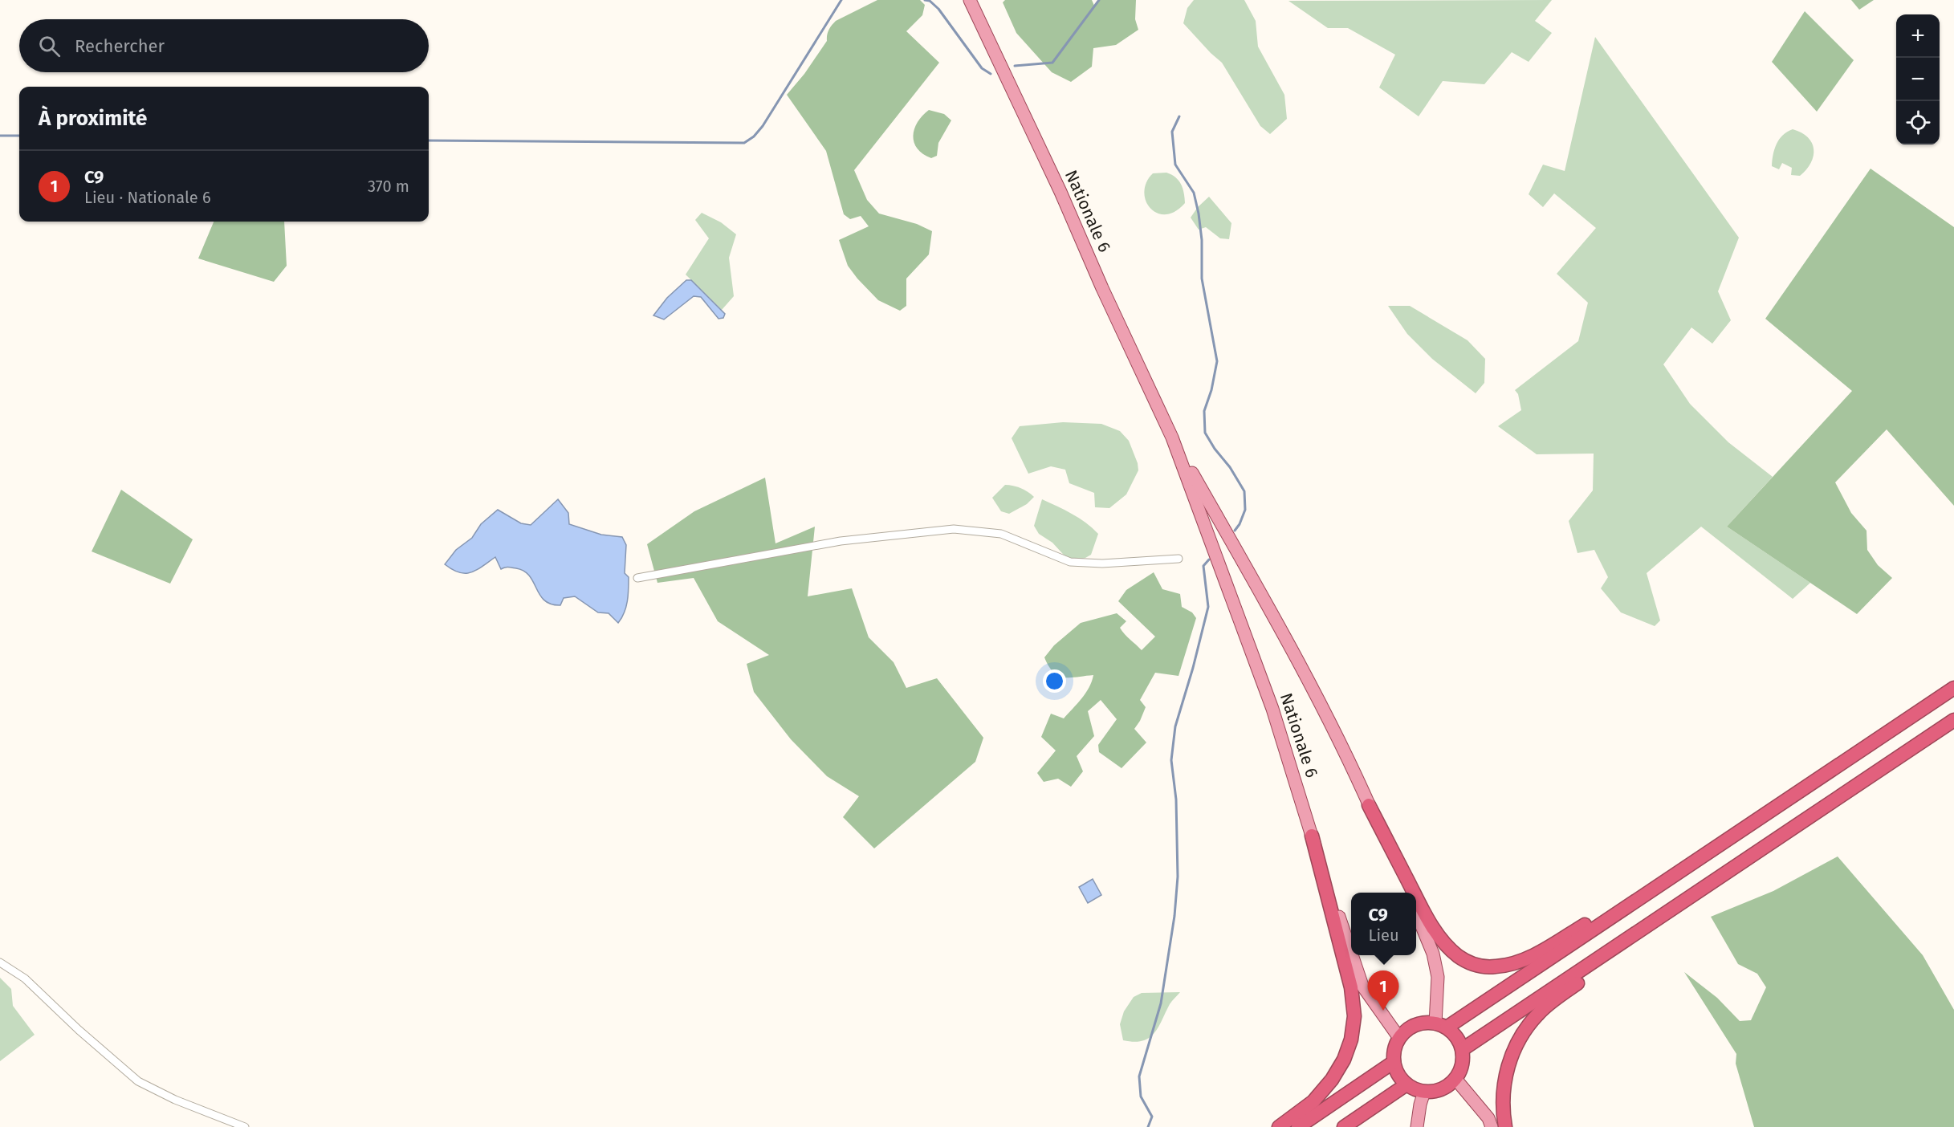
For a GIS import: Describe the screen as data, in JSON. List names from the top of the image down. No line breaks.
{"streets":{"main road":["Nationale 6"]},"page":{"map_buttons":["+","−"],"search":"Rechercher","heading":"À proximité","list":[{"mark":"1","name":"C9","note":"Lieu · Nationale 6","value":"370 m"}],"popup":["C9","Lieu"],"pins":"1"}}
